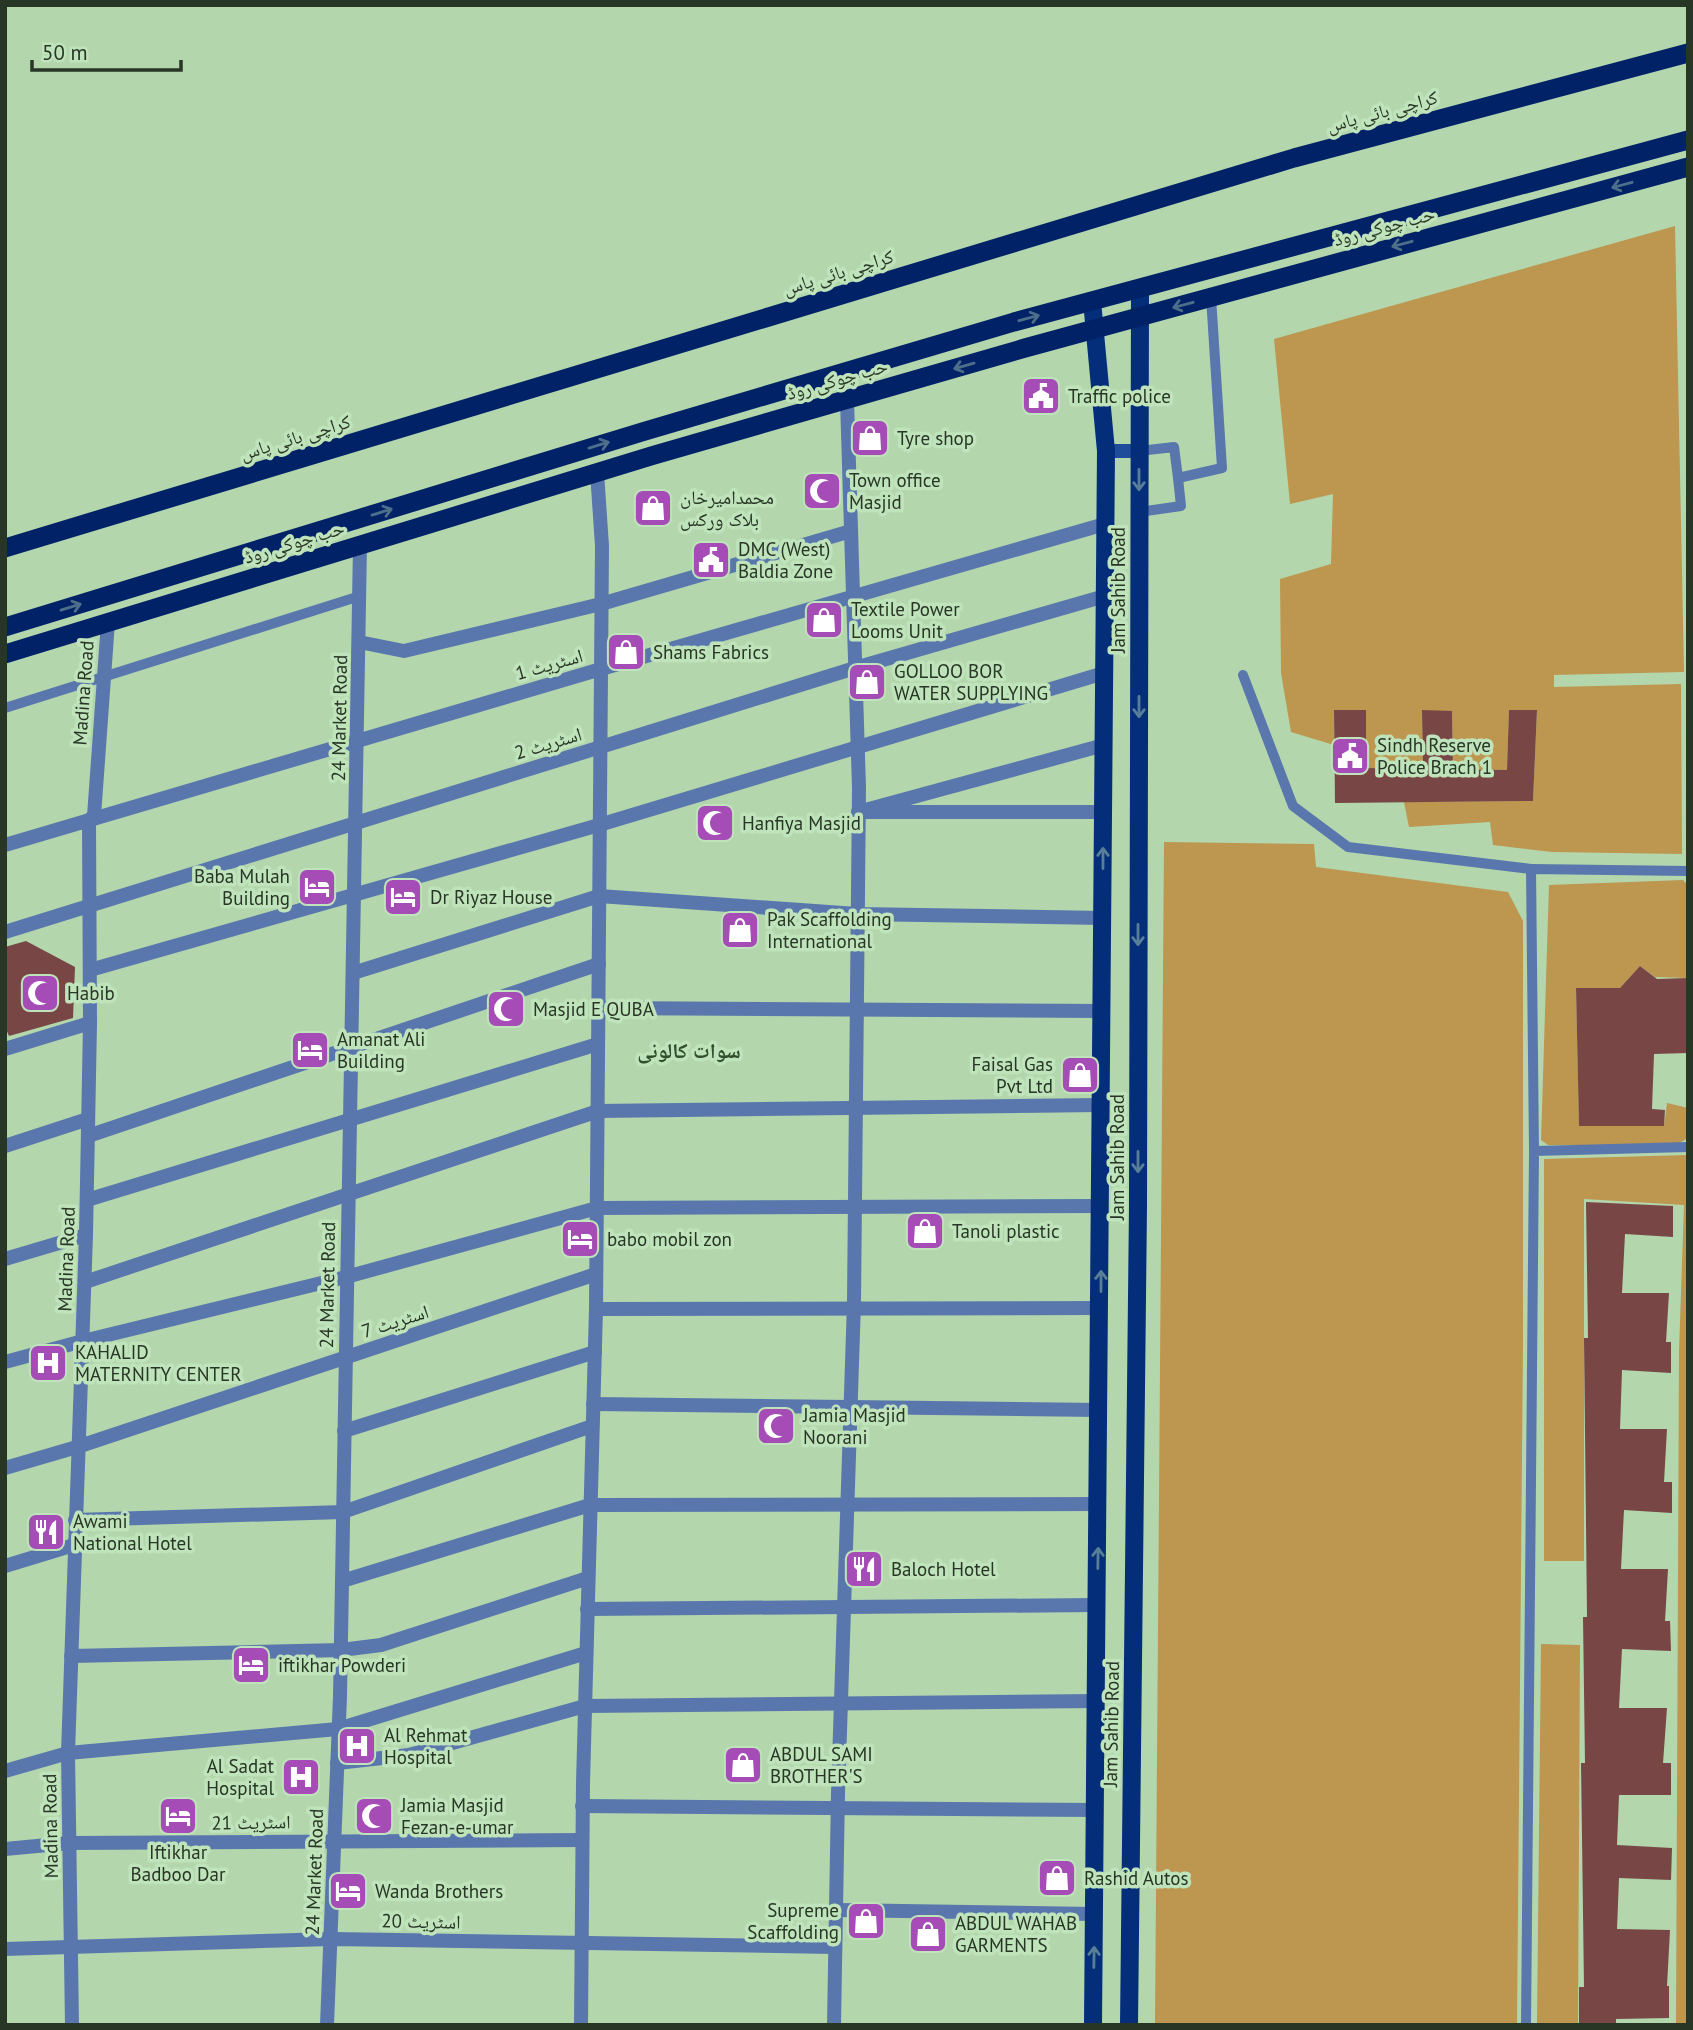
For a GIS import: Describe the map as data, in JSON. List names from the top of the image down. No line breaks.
{"streets":{"highway":["کراچی بائی پاس","حب چوکی روڈ"],"main road":["Jam Sahib Road"],"street":["اسٹریٹ 1","Madina Road","24 Market Road","اسٹریٹ 2","اسٹریٹ 7","اسٹریٹ 21","اسٹریٹ 20"]},"crossings":[["حب چوکی روڈ","Jam Sahib Road"],["حب چوکی روڈ","Madina Road"],["حب چوکی روڈ","24 Market Road"],["Jam Sahib Road","اسٹریٹ 1"],["Jam Sahib Road","اسٹریٹ 2"],["اسٹریٹ 1","Madina Road"],["اسٹریٹ 1","24 Market Road"],["Madina Road","اسٹریٹ 2"],["Madina Road","اسٹریٹ 7"],["Madina Road","اسٹریٹ 21"],["Madina Road","اسٹریٹ 20"],["24 Market Road","اسٹریٹ 2"],["24 Market Road","اسٹریٹ 7"],["24 Market Road","اسٹریٹ 21"],["24 Market Road","اسٹریٹ 20"]],"districts":["سوات کالونی"],"places":{"public building":["Traffic police","DMC (West) Baldia Zone","Sindh Reserve Police Brach 1"],"shop":["Tyre shop","محمداميرخان بلاک ورکس","Textile Power Looms Unit","Shams Fabrics","GOLLOO BOR WATER SUPPLYING","Pak Scaffolding International","Faisal Gas Pvt Ltd","Tanoli plastic","ABDUL SAMI BROTHER'S","Rashid Autos","Supreme Scaffolding","ABDUL WAHAB GARMENTS"],"mosque":["Town office Masjid","Hanfiya Masjid","Habib","Masjid E QUBA","Jamia Masjid Noorani","Jamia Masjid Fezan-e-umar"],"hotel":["Baba Mulah Building","Dr Riyaz House","Amanat Ali Building","babo mobil zon","iftikhar Powderi","Iftikhar Badboo Dar","Wanda Brothers"],"hospital":["KAHALID MATERNITY CENTER","Al Rehmat Hospital","Al Sadat Hospital"],"restaurant":["Awami National Hotel","Baloch Hotel"]},"scale_bar":"50 m"}
